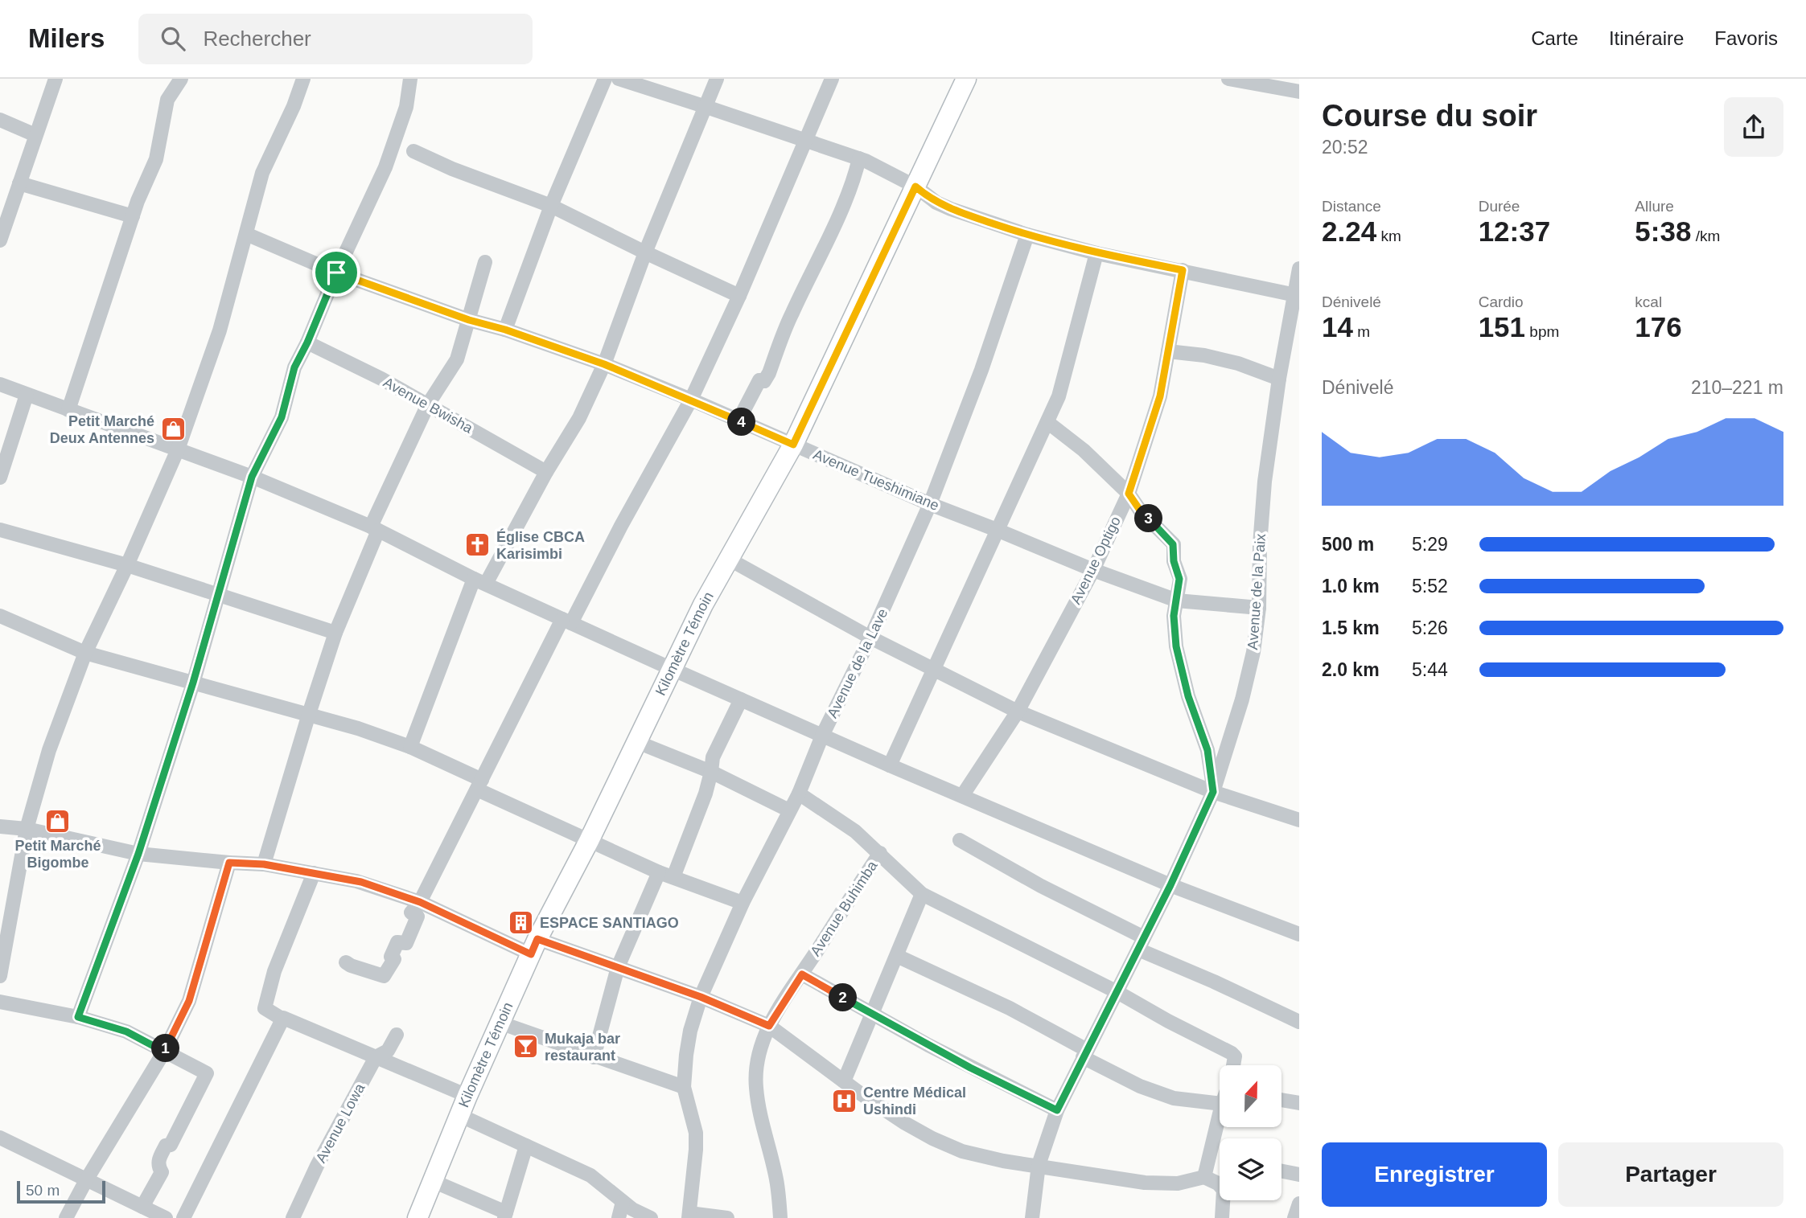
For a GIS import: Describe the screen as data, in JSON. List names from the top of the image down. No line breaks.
{"streets":{"main road":["Kilomètre Témoin"],"street":["Avenue Bwisha","Avenue Tueshimiane","Avenue Optigo","Avenue de la Paix","Avenue de la Lave","Avenue Buhimba","Avenue Lowa"]},"crossings":[["Avenue Tueshimiane","Avenue Optigo"],["Avenue Tueshimiane","Avenue de la Paix"],["Avenue Tueshimiane","Kilomètre Témoin"],["Avenue Tueshimiane","Avenue de la Lave"]],"places":{"shop":["Petit Marché Deux Antennes","Petit Marché Bigombe"],"church":["Église CBCA Karisimbi"],"building":["ESPACE SANTIAGO"],"bar":["Mukaja bar restaurant"],"hospital":["Centre Médical Ushindi"]},"scale_bar":"50 m","north":"top","page":{"header":"Milers","search":"Rechercher","nav":["Carte","Itinéraire","Favoris"],"heading":["Course du soir","20:52"],"stats":[["Distance","2.24 km"],["Durée","12:37"],["Allure","5:38 /km"],["Dénivelé","14 m"],["Cardio","151 bpm"],["kcal","176"]],"chart":["Dénivelé","210–221 m"],"pins":["4","3","2","1"],"list":[{"name":"500 m","note":"5:29"},{"name":"1.0 km","note":"5:52"},{"name":"1.5 km","note":"5:26"},{"name":"2.0 km","note":"5:44"}],"buttons":["Enregistrer","Partager"],"scale":"50 m"}}
